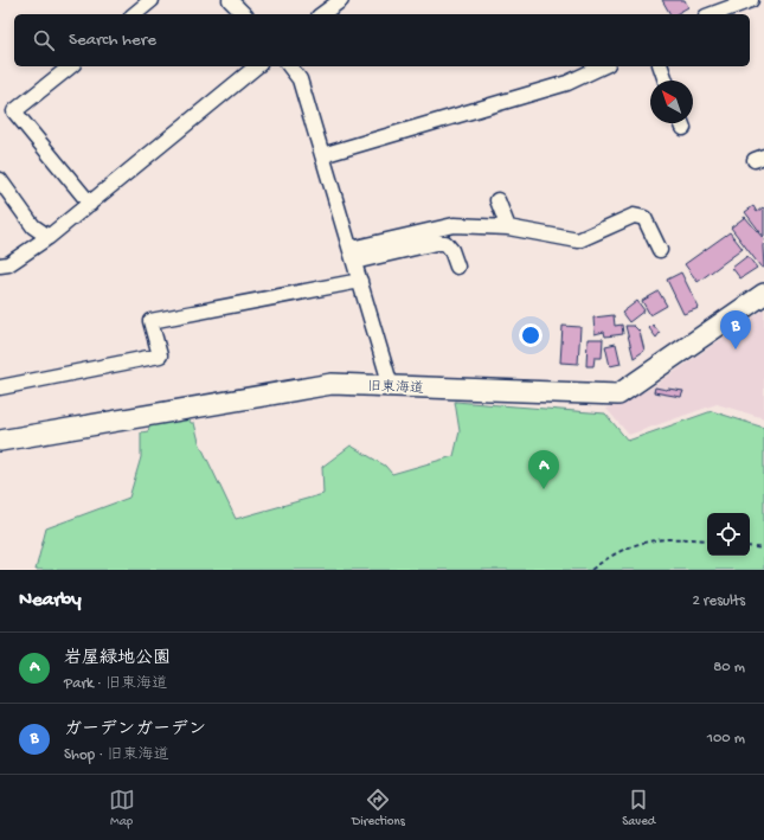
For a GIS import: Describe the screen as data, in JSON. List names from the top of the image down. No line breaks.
{"streets":{"street":["旧東海道"]},"north":"top left","page":{"search":"Search here","pins":["B","A"],"heading":["Nearby","2 results"],"list":[{"mark":"A","name":"岩屋緑地公園","note":"Park · 旧東海道","value":"80 m"},{"mark":"B","name":"ガーデンガーデン","note":"Shop · 旧東海道","value":"100 m"}],"nav":["Map","Directions","Saved"]}}
